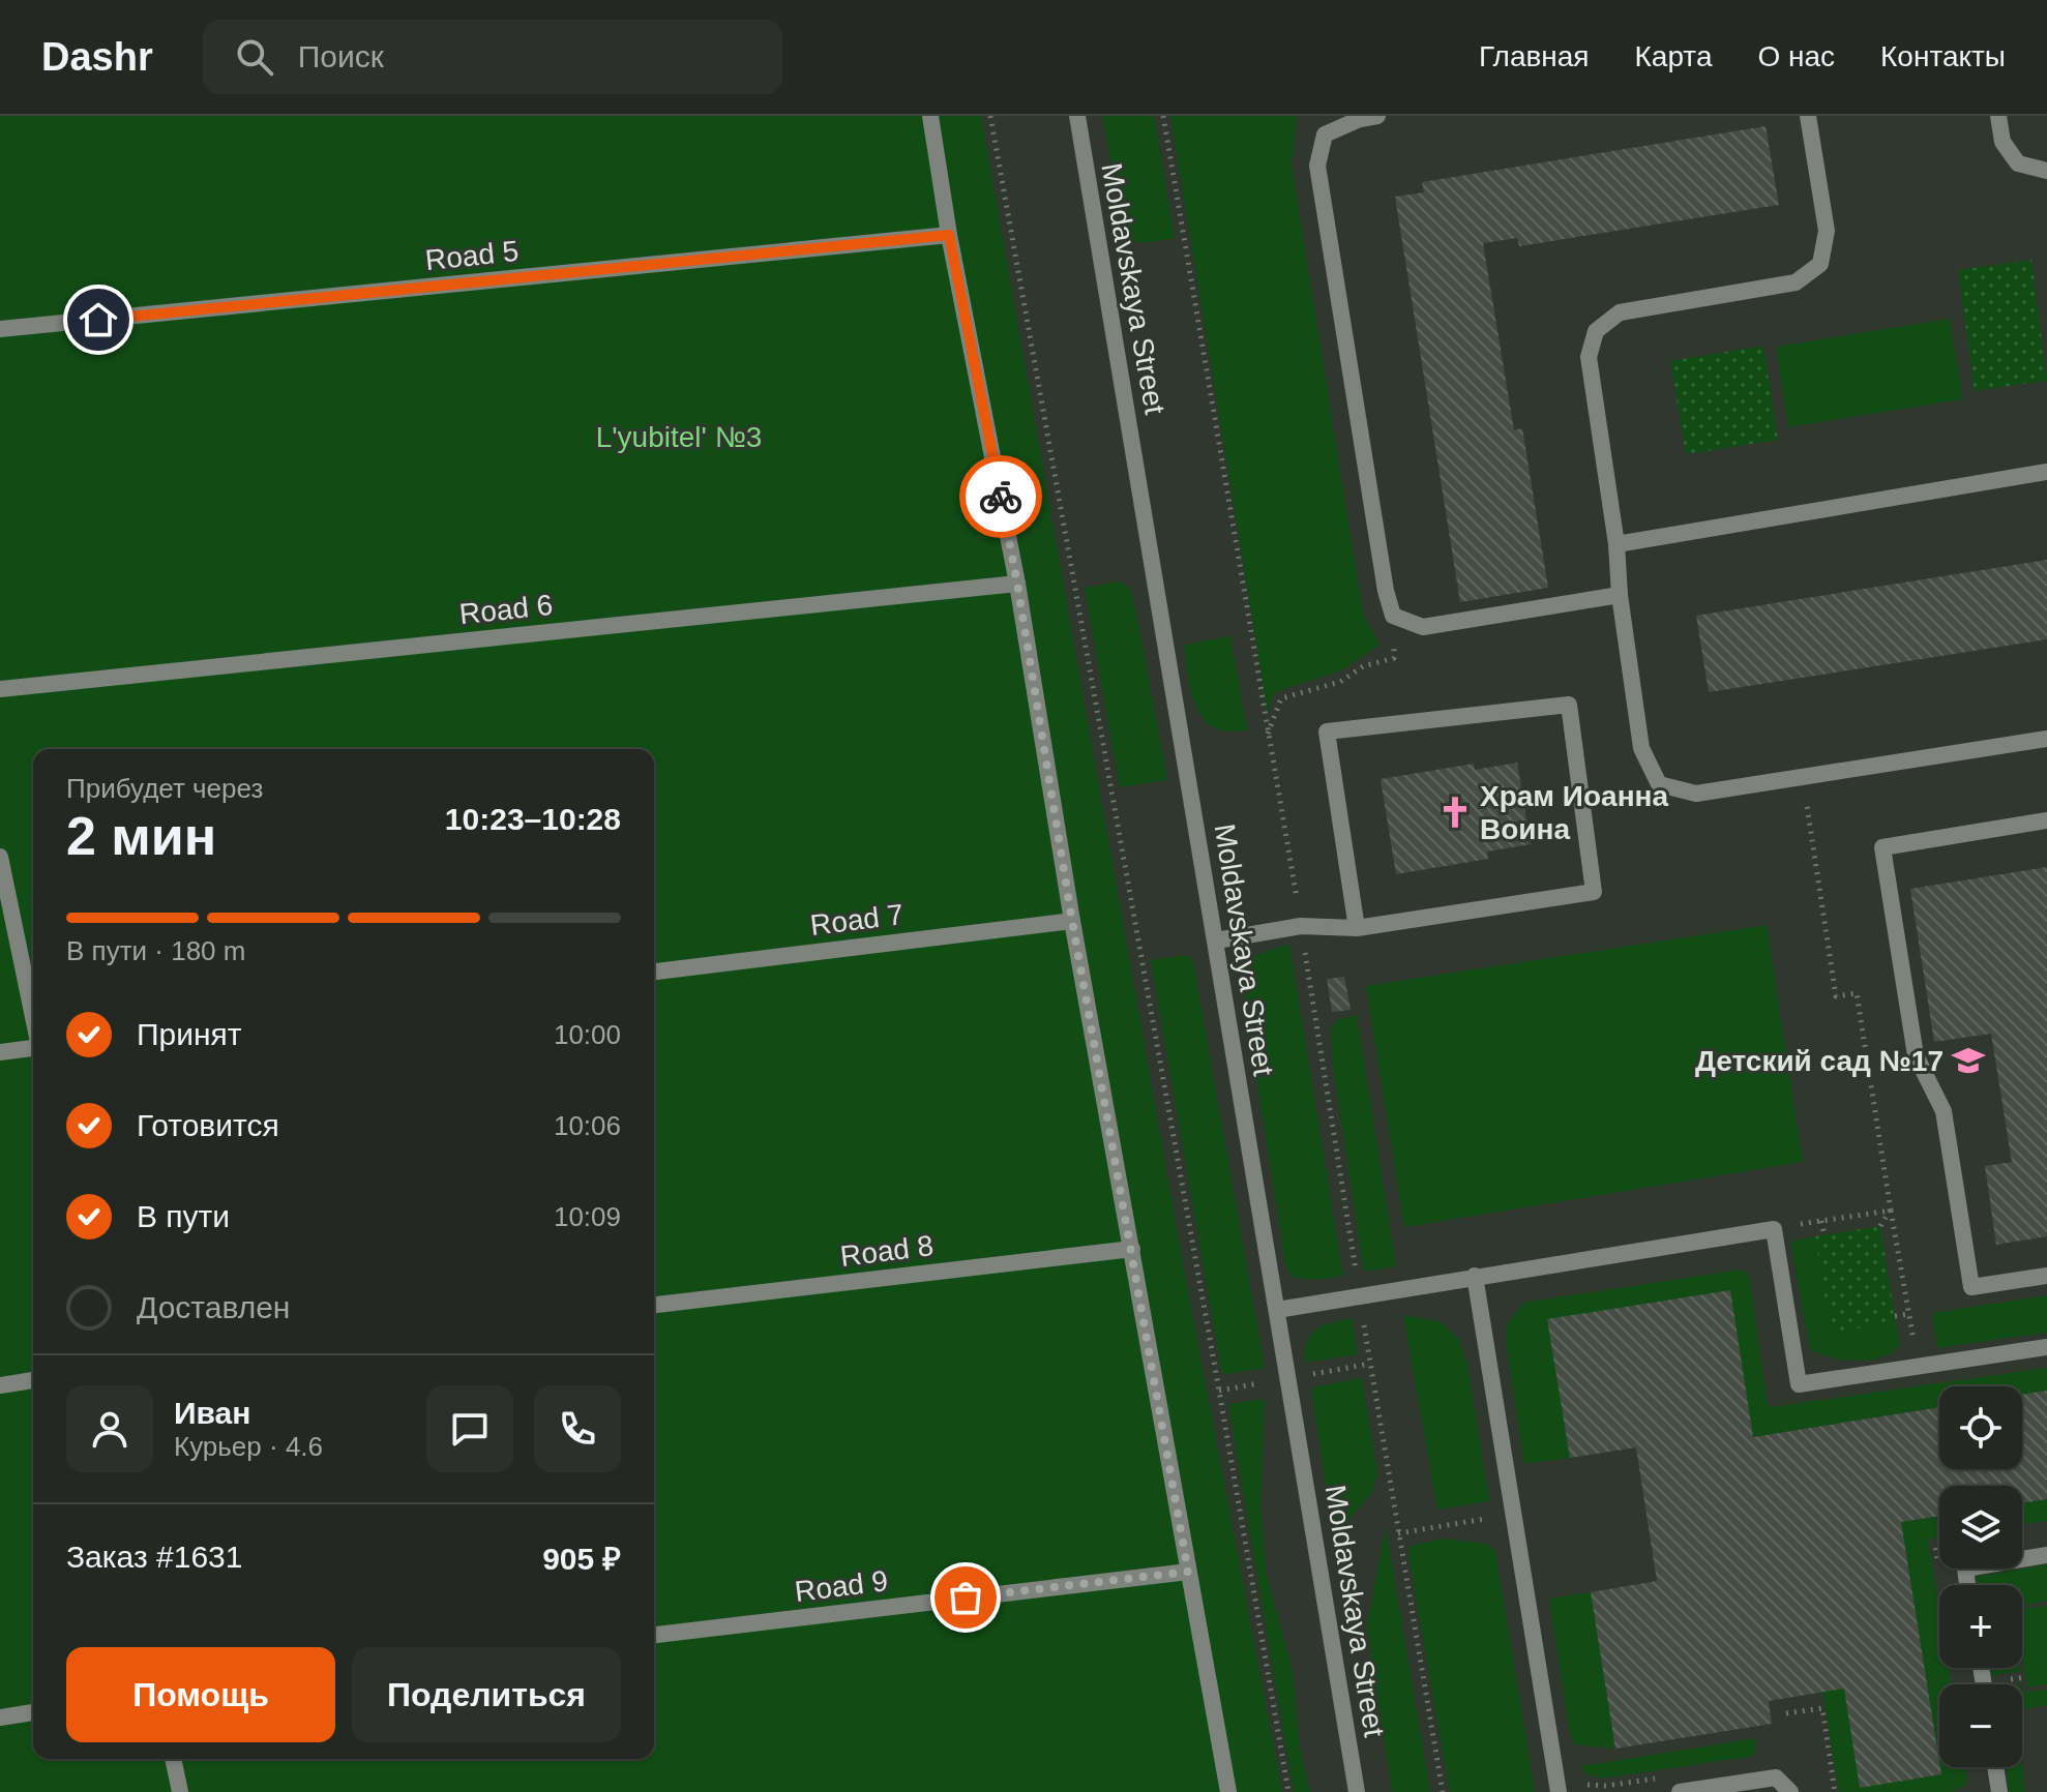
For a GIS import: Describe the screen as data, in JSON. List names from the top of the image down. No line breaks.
{"streets":{"street":["Road 5","Moldavskaya Street","Road 6","Road 7","Road 8","Road 9"]},"parks":["L'yubitel' №3"],"places":{"church":["Храм Иоанна Воина"],"school or university":["Детский сад №17"]},"page":{"header":"Dashr","search":"Поиск","nav":["Главная","Карта","О нас","Контакты"],"heading":["2 мин","Прибудет через","10:23–10:28"],"panel":["Иван","Курьер · 4.6","Заказ #1631","905 ₽"],"bar":"В пути · 180 m","list":[["Принят","10:00"],["Готовится","10:06"],["В пути","10:09"],"Доставлен"],"map_buttons":["+","−"],"buttons":["Помощь","Поделиться"]}}
